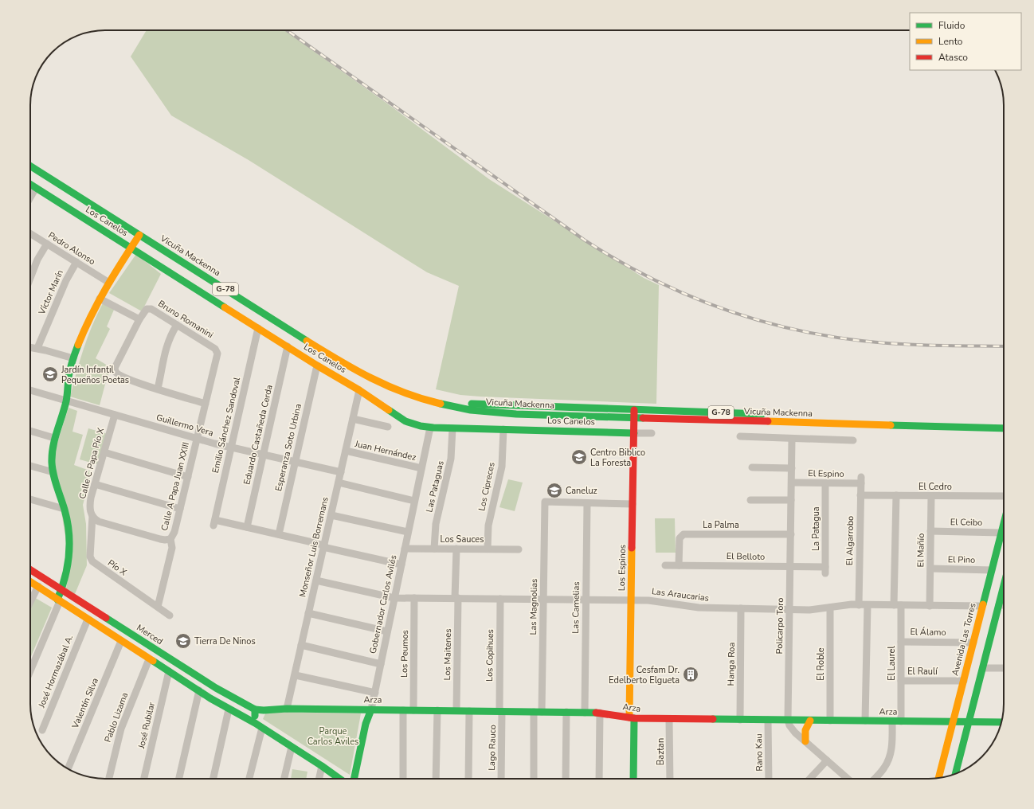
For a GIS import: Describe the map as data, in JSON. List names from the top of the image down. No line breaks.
{"streets":{"street":["Los Canelos","Pedro Alonso","Vicuña Mackenna","G-78","Víctor Marín","Bruno Romanini","Guillermo Vera","Emilio Sánchez Sandoval","Eduardo Castañeda Cerda","Esperanza Soto Urbina","Juan Hernández","Calle C Papa Pío X","El Espino","Calle A Papa Juan XXIII","Las Pataguas","Los Cipreces","El Cedro","El Ceibo","La Palma","La Patagua","Los Sauces","El Algarrobo","Monseñor Luis Borremans","El Mañío","El Belloto","El Pino","Pío X","Los Espinos","Las Araucarias","Gobernador Carlos Avilés","Las Magnolias","Las Camelias","Policarpo Toro","El Álamo","Merced","Avenida Las Torres","Los Peumos","Los Maitenes","Los Copihues","El Laurel","Hanga Roa","El Roble","José Hormazábal A.","El Raulí","Arza","Valentín Silva","Pablo Lizama","José Rubilar","Lago Rauco","Baztan","Rano Kau"]},"crossings":[["Los Canelos","Emilio Sánchez Sandoval"],["Los Canelos","Eduardo Castañeda Cerda"],["Los Canelos","Esperanza Soto Urbina"],["Los Canelos","Las Pataguas"],["Los Canelos","Los Cipreces"],["Los Canelos","Monseñor Luis Borremans"],["Los Canelos","Los Espinos"],["Los Canelos","Gobernador Carlos Avilés"],["Pedro Alonso","Víctor Marín"],["Vicuña Mackenna","Los Espinos"],["Bruno Romanini","Guillermo Vera"],["Bruno Romanini","Calle A Papa Juan XXIII"],["Guillermo Vera","Emilio Sánchez Sandoval"],["Guillermo Vera","Eduardo Castañeda Cerda"],["Guillermo Vera","Esperanza Soto Urbina"],["Guillermo Vera","Calle C Papa Pío X"],["Guillermo Vera","Calle A Papa Juan XXIII"],["Guillermo Vera","Monseñor Luis Borremans"],["Emilio Sánchez Sandoval","Eduardo Castañeda Cerda"],["Juan Hernández","Monseñor Luis Borremans"],["Juan Hernández","Gobernador Carlos Avilés"],["Calle C Papa Pío X","Pío X"],["El Espino","La Patagua"],["El Espino","El Algarrobo"],["El Espino","Policarpo Toro"],["Las Pataguas","Los Sauces"],["Los Cipreces","Los Sauces"],["El Cedro","El Algarrobo"],["El Cedro","El Mañío"],["El Cedro","El Laurel"],["El Ceibo","El Mañío"],["El Ceibo","Avenida Las Torres"],["La Palma","El Belloto"],["La Palma","Policarpo Toro"],["La Patagua","El Belloto"],["Los Sauces","Gobernador Carlos Avilés"],["El Algarrobo","Las Araucarias"],["Monseñor Luis Borremans","Las Araucarias"],["Monseñor Luis Borremans","Arza"],["El Mañío","El Pino"],["El Mañío","Las Araucarias"],["El Belloto","Policarpo Toro"],["El Pino","Avenida Las Torres"],["Los Espinos","Las Araucarias"],["Los Espinos","Arza"],["Las Araucarias","Gobernador Carlos Avilés"],["Las Araucarias","Las Magnolias"],["Las Araucarias","Las Camelias"],["Las Araucarias","Policarpo Toro"],["Las Araucarias","Avenida Las Torres"],["Las Araucarias","Los Peumos"],["Las Araucarias","Los Maitenes"],["Las Araucarias","Los Copihues"],["Las Araucarias","El Laurel"],["Las Araucarias","Hanga Roa"],["Las Araucarias","El Roble"],["Gobernador Carlos Avilés","Arza"],["Las Magnolias","Las Camelias"],["Las Magnolias","Arza"],["Las Camelias","Arza"],["Policarpo Toro","Arza"],["El Álamo","Avenida Las Torres"],["El Álamo","El Laurel"],["Merced","Arza"],["Avenida Las Torres","El Raulí"],["Avenida Las Torres","Arza"],["Los Peumos","Arza"],["Los Maitenes","Arza"],["Los Copihues","Arza"],["Los Copihues","Lago Rauco"],["El Laurel","El Raulí"],["El Laurel","Arza"],["Hanga Roa","Arza"],["El Roble","Arza"],["Arza","Lago Rauco"],["Arza","Baztan"],["Arza","Rano Kau"]],"parks":["Parque Carlos Aviles"],"places":{"school or university":["Jardín Infantil Pequeños Poetas","Centro Biblico La Foresta","Caneluz","Tierra De Ninos"],"building":["Cesfam Dr. Edelberto Elgueta"]},"legend":["Fluido","Lento","Atasco"]}
